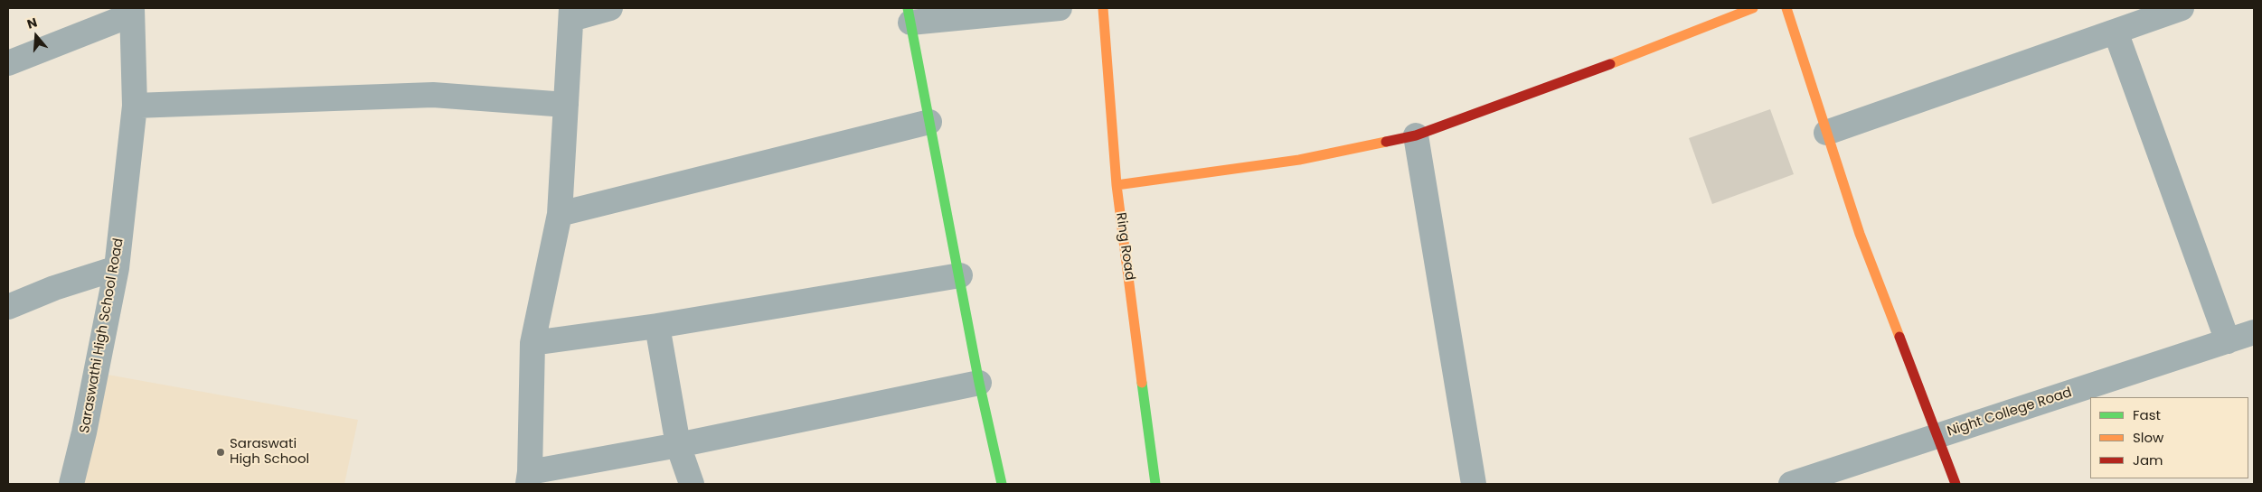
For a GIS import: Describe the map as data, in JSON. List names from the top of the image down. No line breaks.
{"streets":{"street":["Ring Road","Saraswathi High School Road","Night College Road"]},"places":["Saraswati High School"],"legend":["Fast","Slow","Jam"],"north":"top"}
